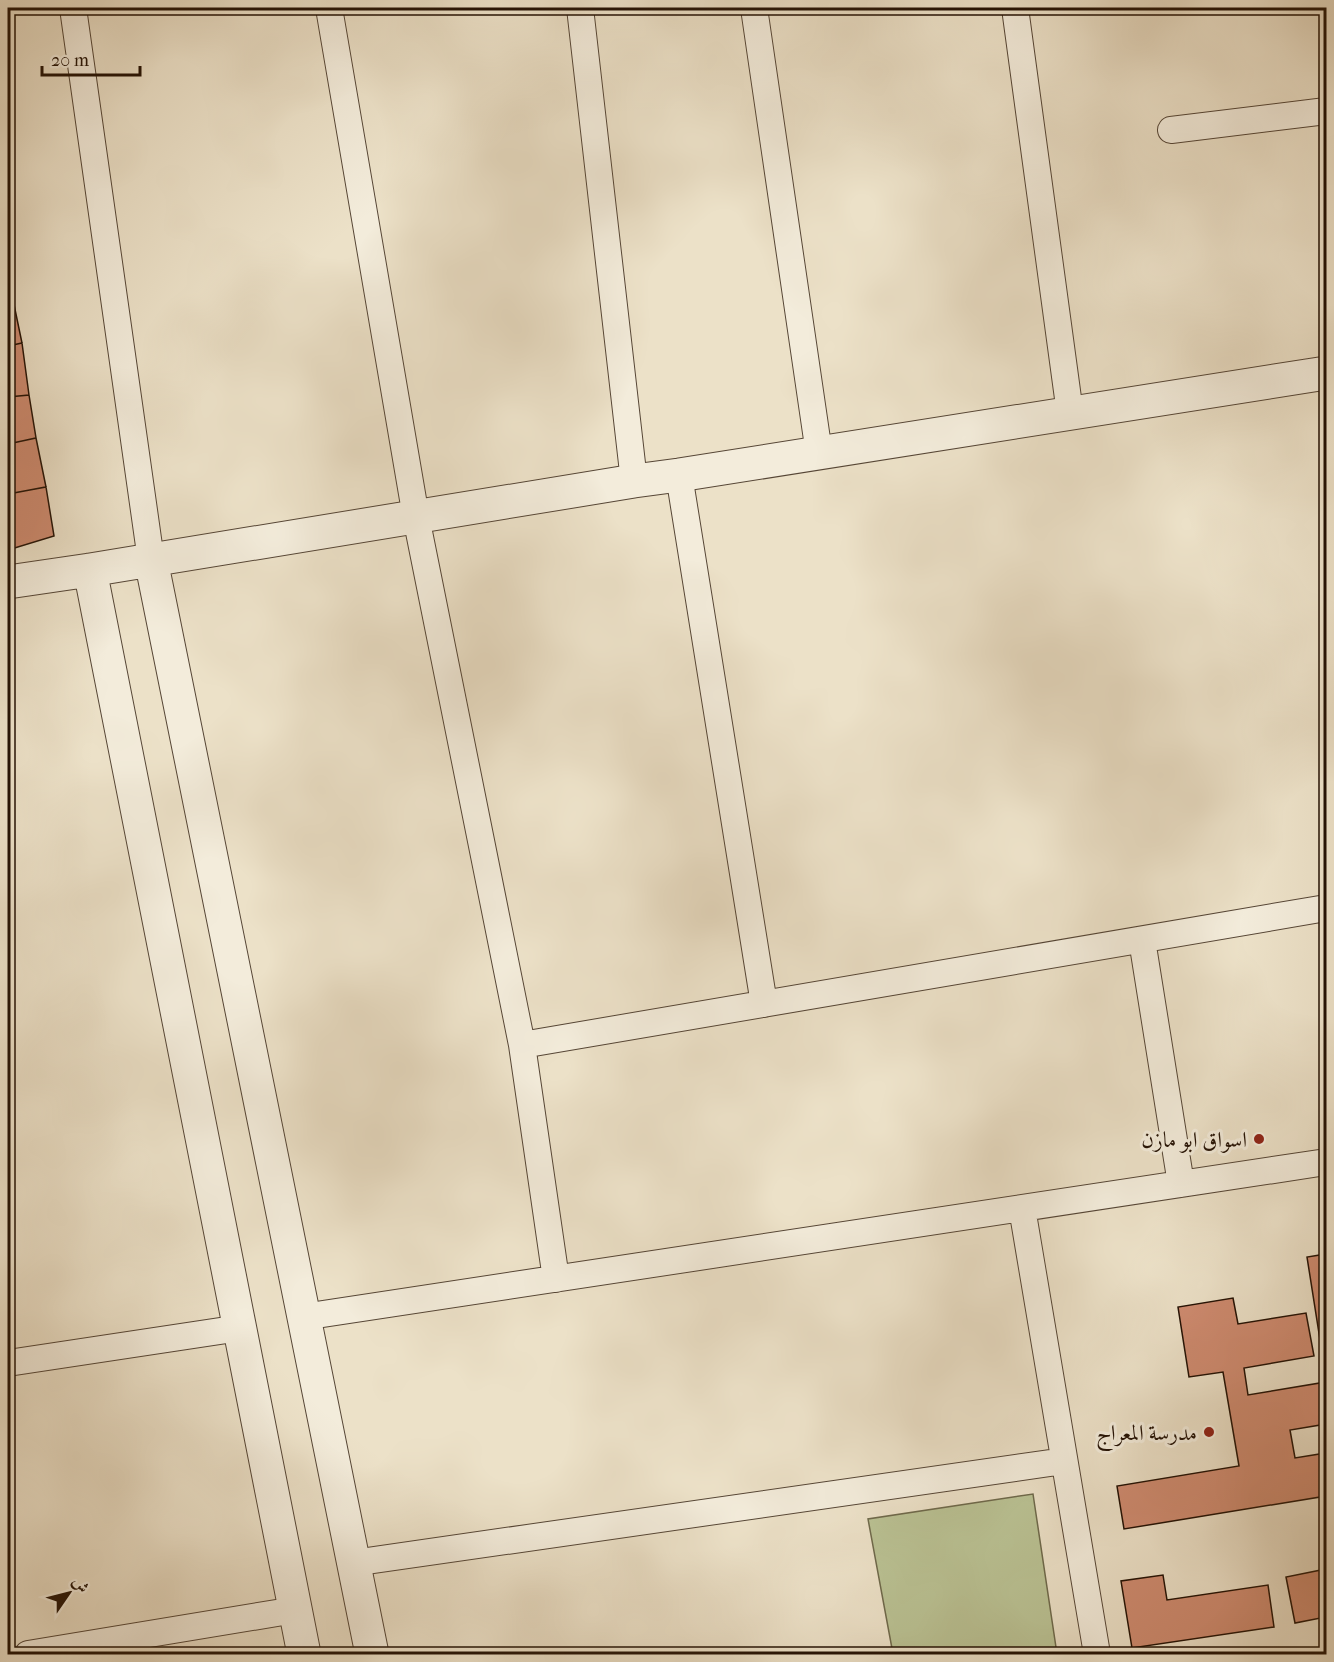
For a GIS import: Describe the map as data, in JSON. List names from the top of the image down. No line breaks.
{"places":["اسواق ابو مازن","مدرسة المعراج"],"scale_bar":"20 m","north":"top right"}
